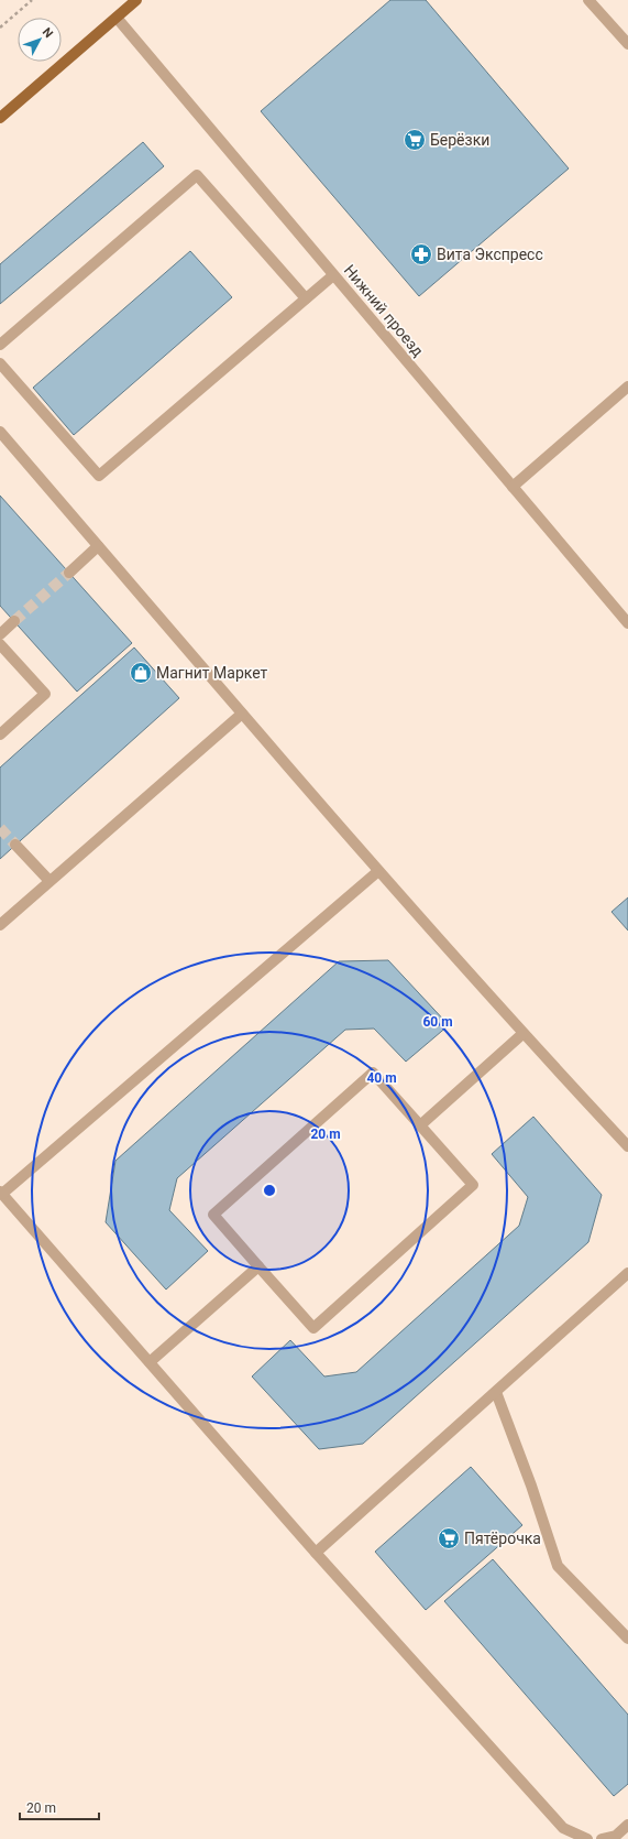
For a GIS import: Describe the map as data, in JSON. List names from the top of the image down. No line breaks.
{"streets":{"street":["Нижний проезд"]},"places":{"supermarket":["Берёзки","Пятёрочка"],"pharmacy":["Вита Экспресс"],"shop":["Магнит Маркет"]},"scale_bar":"20 m","north":"top right","rings":["60 m","40 m","20 m"]}
